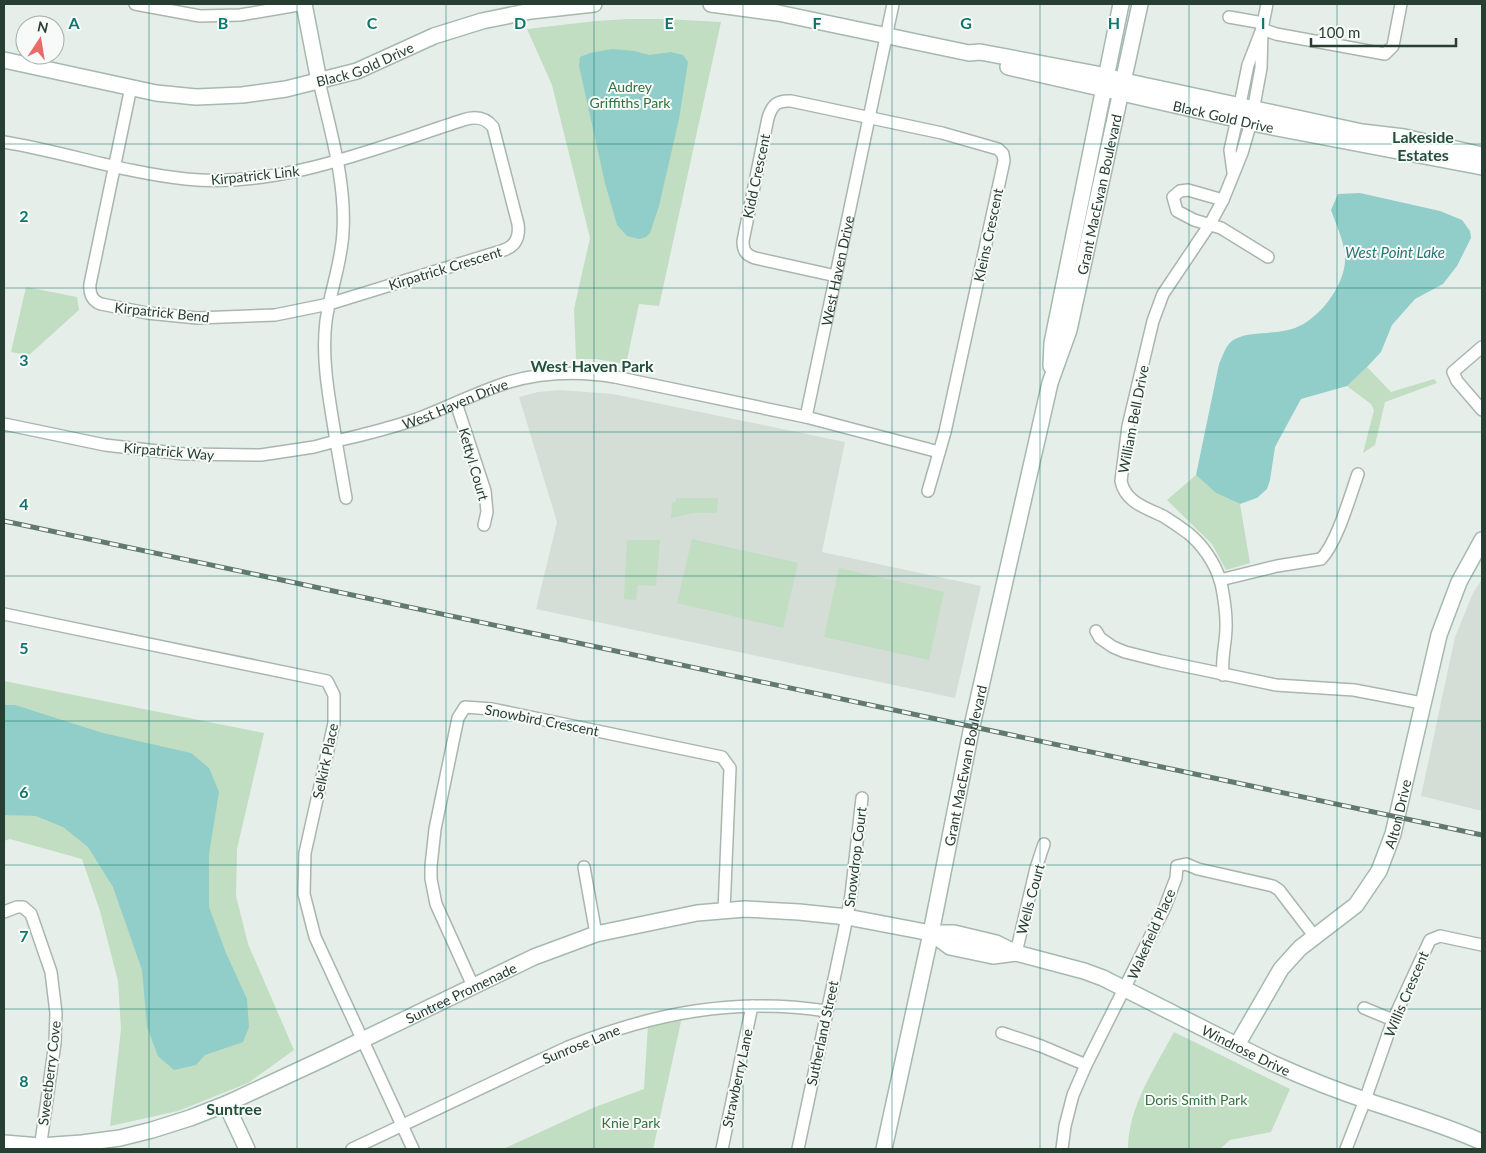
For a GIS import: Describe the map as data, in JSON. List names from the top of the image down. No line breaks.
{"streets":{"main road":["Black Gold Drive","Grant MacEwan Boulevard","Alton Drive","Suntree Promenade","Windrose Drive"],"street":["Kirpatrick Link","Kidd Crescent","Kleins Crescent","Kirpatrick Crescent","West Haven Drive","Kirpatrick Bend","William Bell Drive","Kirpatrick Way","Kettyl Court","Snowbird Crescent","Selkirk Place","Snowdrop Court","Wells Court","Wakefield Place","Willis Crescent","Sutherland Street","Sunrose Lane","Sweetberry Cove","Strawberry Lane"]},"crossings":[["Black Gold Drive","Grant MacEwan Boulevard"],["Black Gold Drive","West Haven Drive"],["Black Gold Drive","Kirpatrick Bend"],["Black Gold Drive","William Bell Drive"],["Kirpatrick Link","Kirpatrick Crescent"],["Kirpatrick Link","Kirpatrick Bend"],["Kidd Crescent","Kleins Crescent"],["Kidd Crescent","West Haven Drive"],["Grant MacEwan Boulevard","Suntree Promenade"],["Grant MacEwan Boulevard","Windrose Drive"],["Kleins Crescent","West Haven Drive"],["Kirpatrick Crescent","Kirpatrick Bend"],["West Haven Drive","Kirpatrick Way"],["West Haven Drive","Kettyl Court"],["Snowbird Crescent","Suntree Promenade"],["Selkirk Place","Suntree Promenade"],["Alton Drive","Wakefield Place"],["Alton Drive","Windrose Drive"],["Snowdrop Court","Suntree Promenade"],["Snowdrop Court","Sutherland Street"],["Wells Court","Windrose Drive"],["Wakefield Place","Windrose Drive"],["Suntree Promenade","Sutherland Street"],["Suntree Promenade","Windrose Drive"],["Suntree Promenade","Sweetberry Cove"],["Willis Crescent","Windrose Drive"],["Sutherland Street","Sunrose Lane"],["Sunrose Lane","Strawberry Lane"]],"districts":["Lakeside Estates","West Haven Park","Suntree"],"water":["West Point Lake"],"parks":["Audrey Griffiths Park","Doris Smith Park","Knie Park"],"scale_bar":"100 m","north":"top","grid":{"columns":["A","B","C","D","E","F","G","H","I"],"rows":["2","3","4","5","6","7","8"]}}
